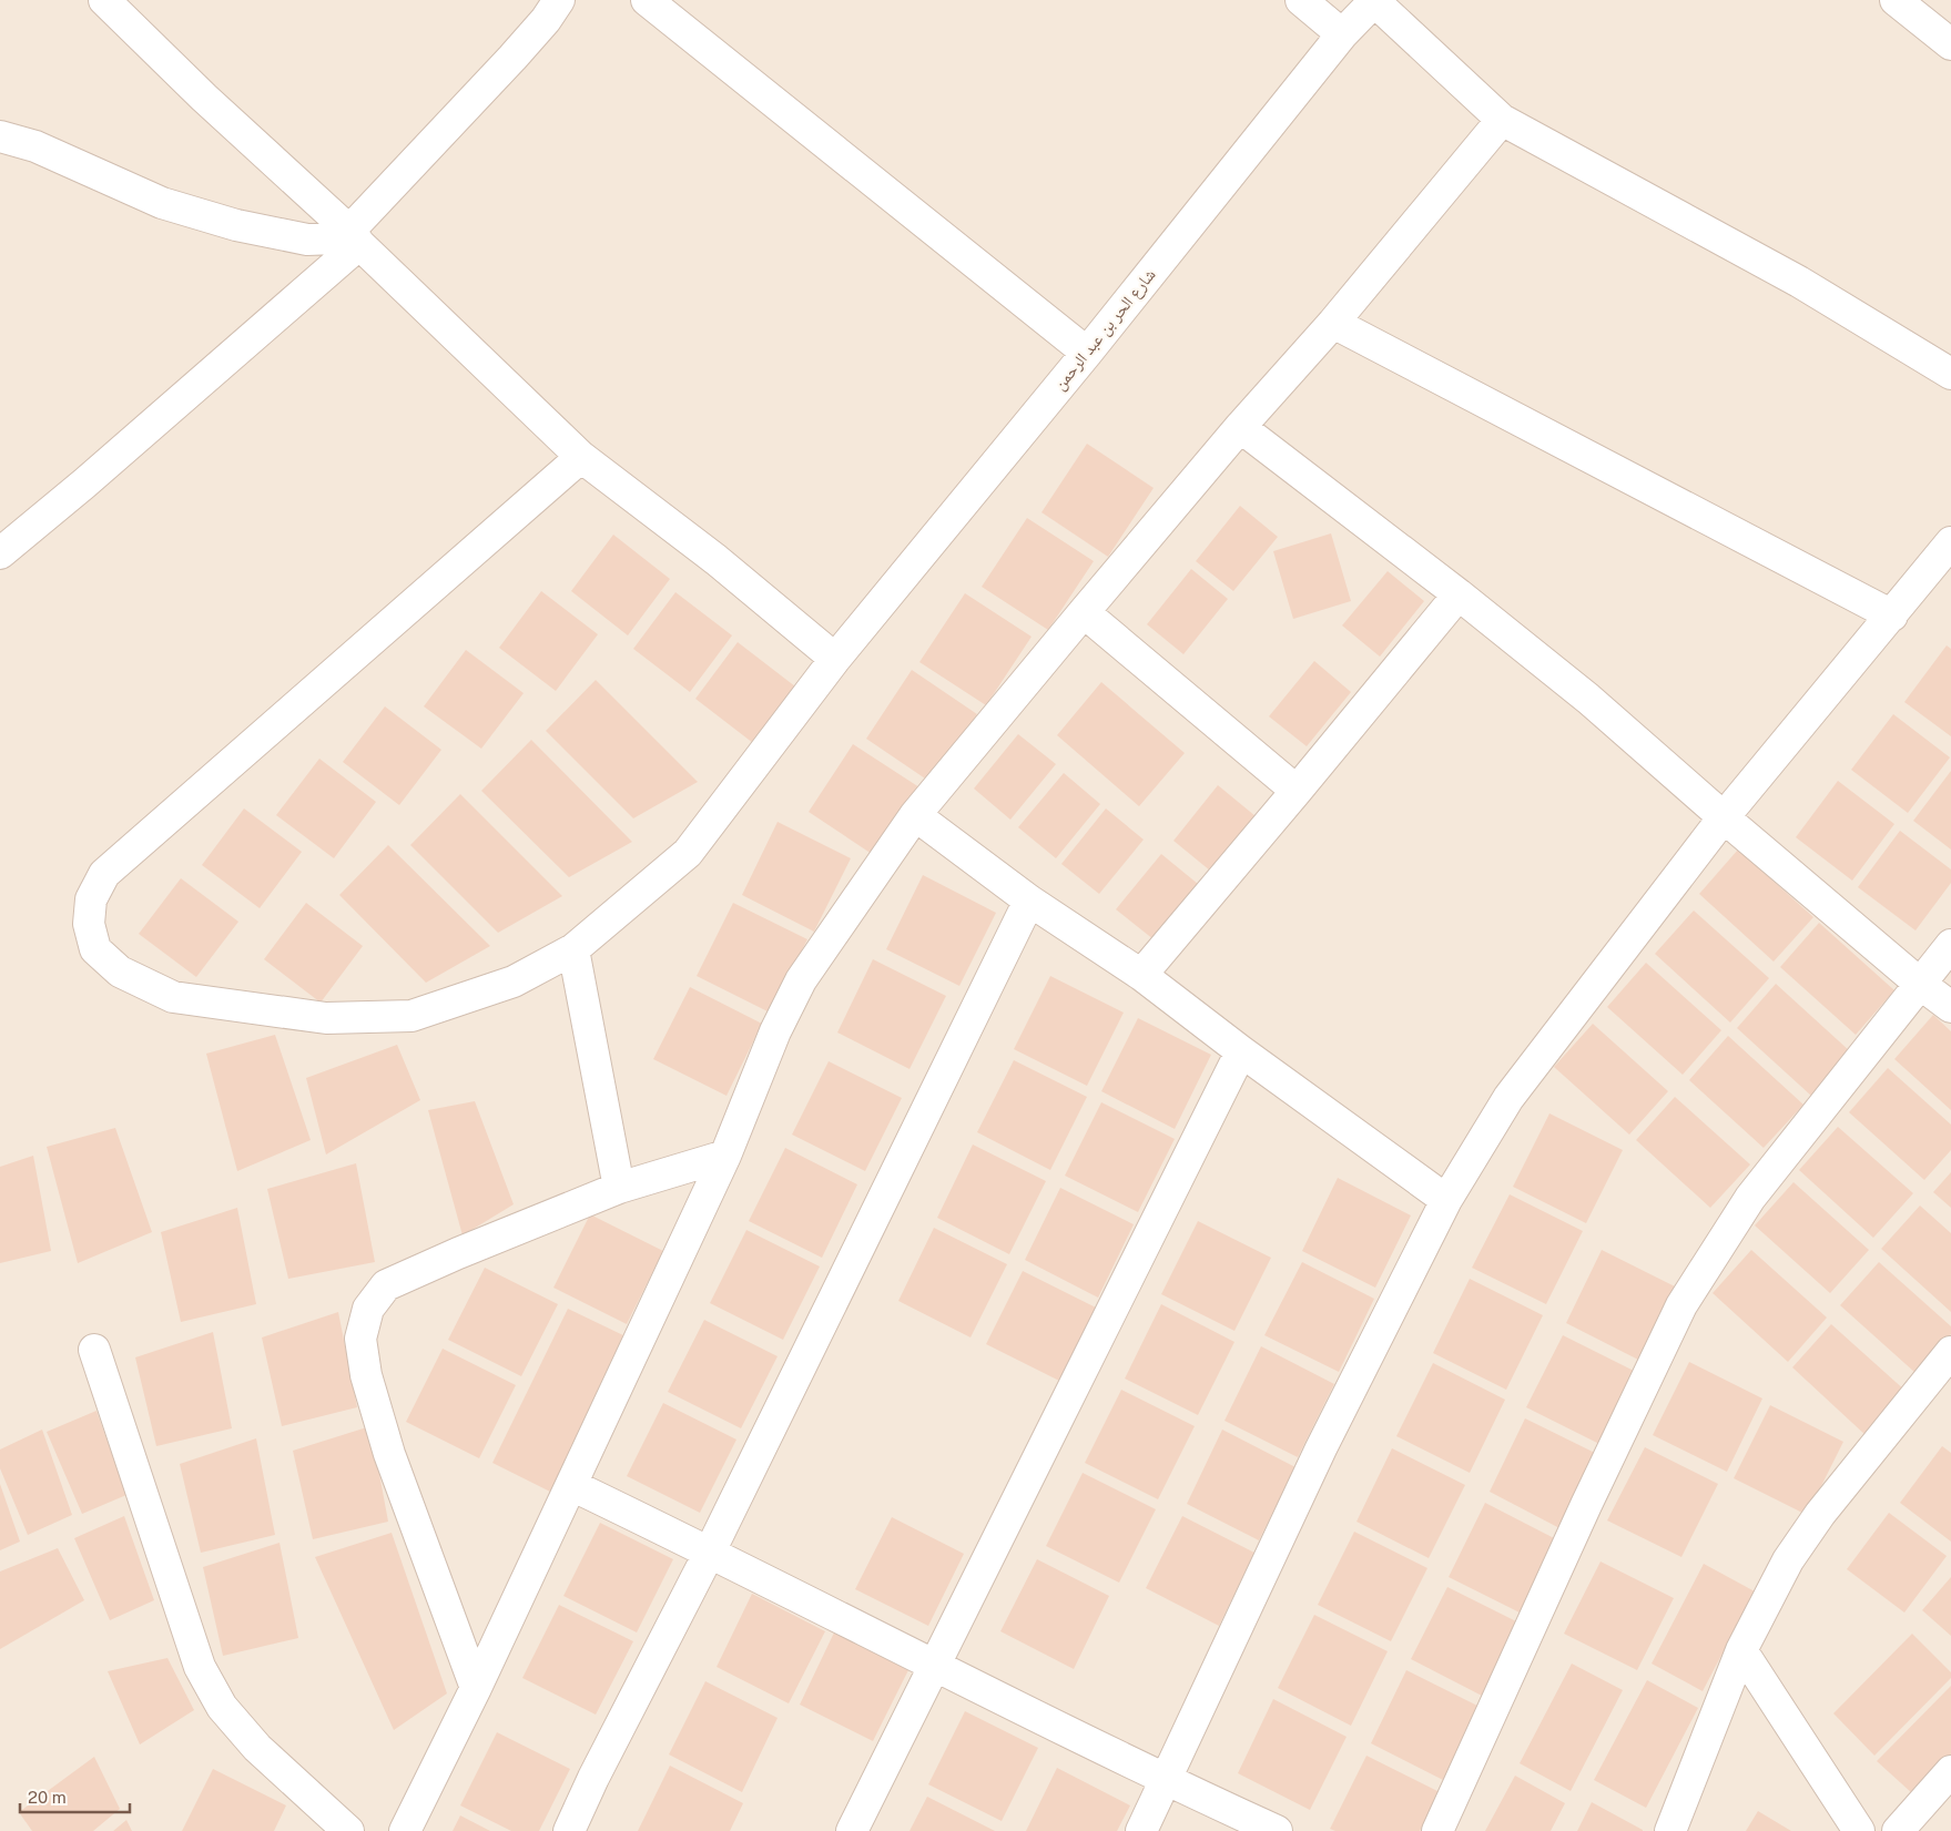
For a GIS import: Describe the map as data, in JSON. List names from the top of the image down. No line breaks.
{"streets":{"street":["شارع الحر بن عبد الرحمن"]},"scale_bar":"20 m"}
